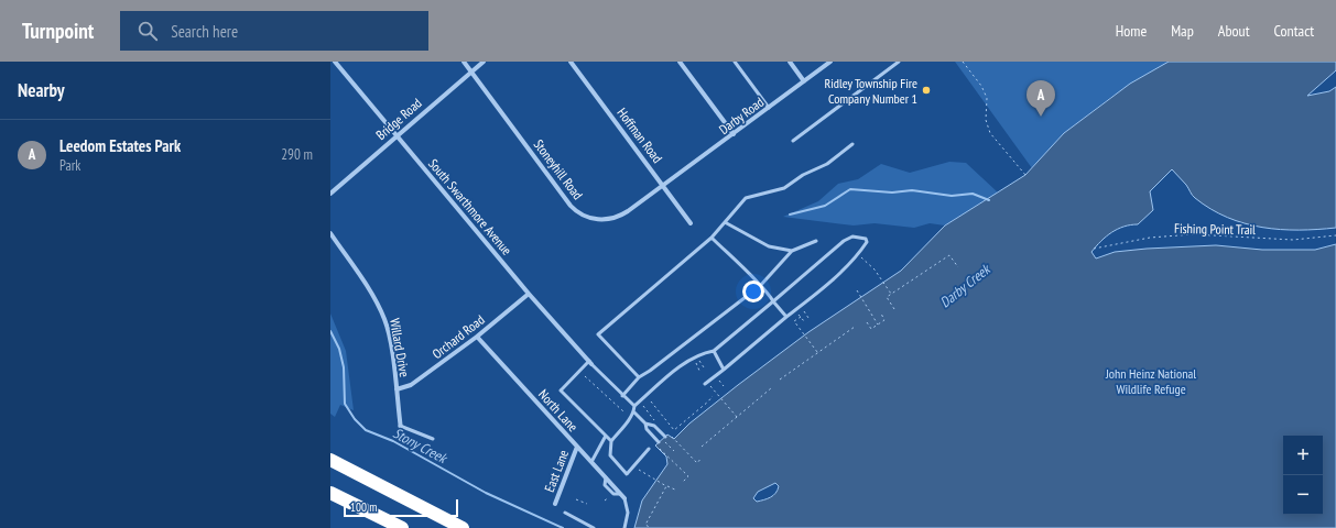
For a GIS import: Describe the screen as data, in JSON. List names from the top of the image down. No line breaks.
{"streets":{"street":["Darby Road","Bridge Road","Hoffman Road","Stoneyhill Road","South Swarthmore Avenue","Orchard Road","Willard Drive","North Lane","East Lane"],"path":["Fishing Point Trail"]},"crossings":[["Darby Road","Hoffman Road"],["Darby Road","Stoneyhill Road"],["Bridge Road","Stoneyhill Road"],["Bridge Road","South Swarthmore Avenue"],["Hoffman Road","Stoneyhill Road"],["South Swarthmore Avenue","Orchard Road"],["Orchard Road","Willard Drive"],["Orchard Road","North Lane"],["North Lane","East Lane"]],"water":["Darby Creek","Stony Creek"],"parks":["John Heinz National Wildlife Refuge"],"places":["Ridley Township Fire Company Number 1"],"scale_bar":"100 m","page":{"header":"Turnpoint","search":"Search here","nav":["Home","Map","About","Contact"],"heading":"Nearby","pins":"A","list":[{"mark":"A","name":"Leedom Estates Park","note":"Park","value":"290 m"}],"map_buttons":["+","−"],"scale":"100 m"}}
